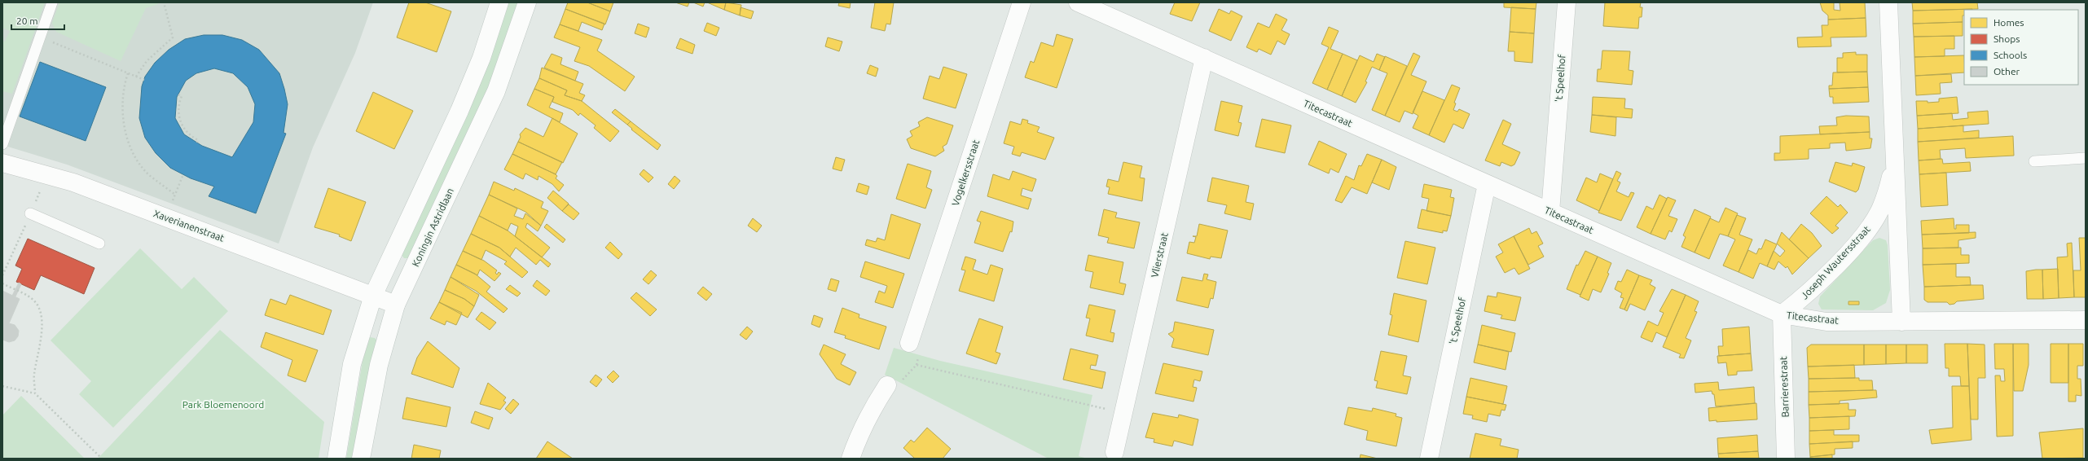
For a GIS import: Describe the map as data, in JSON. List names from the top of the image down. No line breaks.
{"streets":{"street":["'t Speelhof","Titecastraat","Vogelkersstraat","Xaverianenstraat","Koningin Astridlaan","Vlierstraat","Joseph Wautersstraat","Barrierestraat"]},"crossings":[["'t Speelhof","Titecastraat"],["Titecastraat","Vlierstraat"],["Titecastraat","Joseph Wautersstraat"],["Titecastraat","Barrierestraat"],["Xaverianenstraat","Koningin Astridlaan"],["Joseph Wautersstraat","Barrierestraat"]],"parks":["Park Bloemenoord"],"legend":["Homes","Shops","Schools","Other"],"scale_bar":"20 m"}
